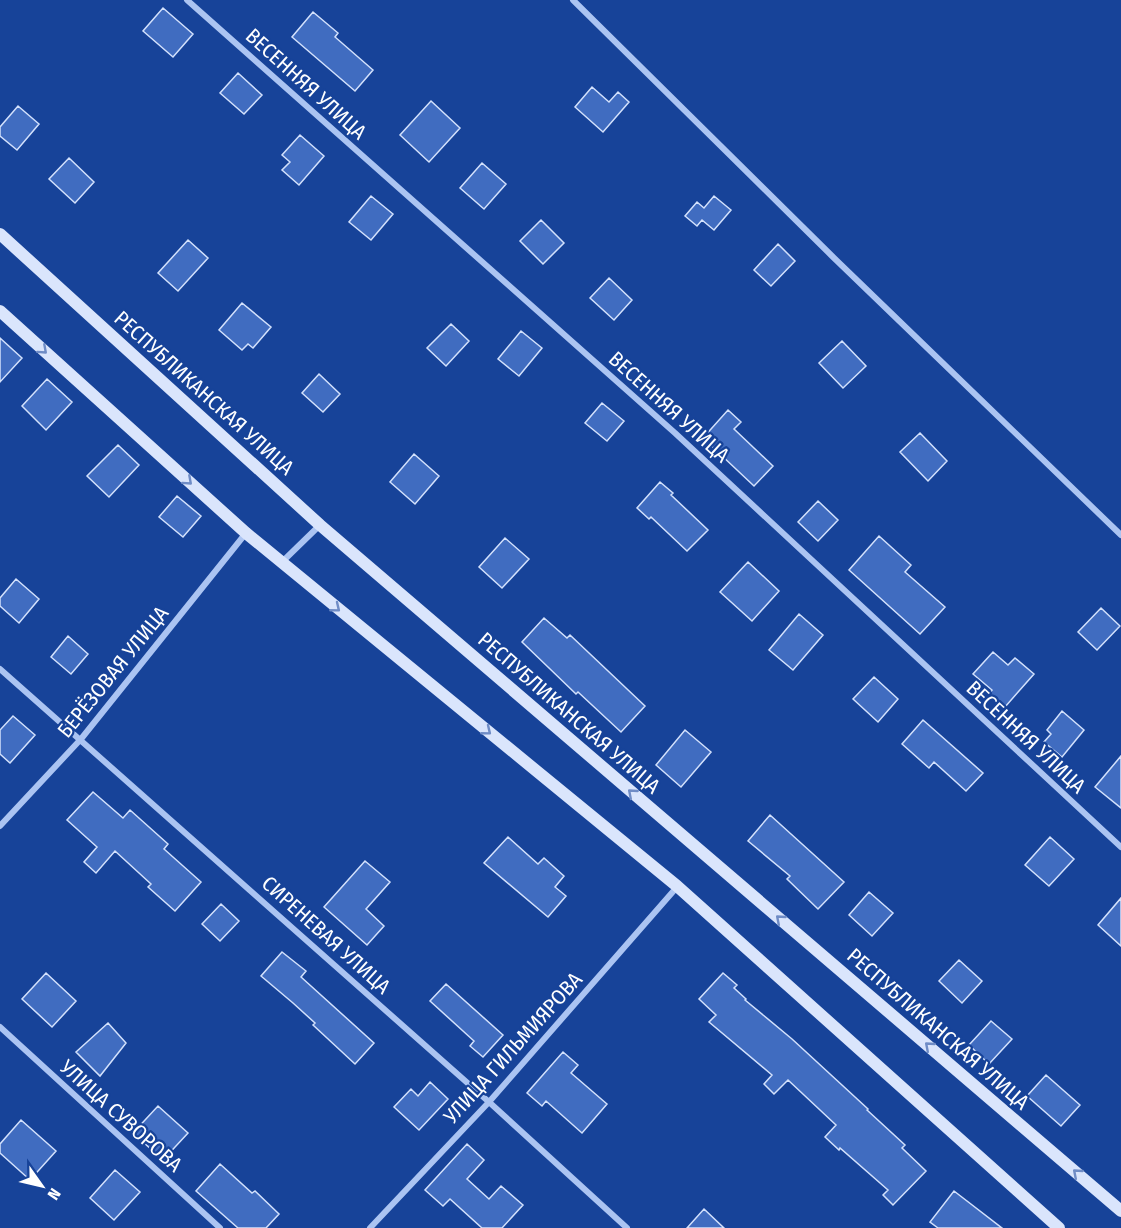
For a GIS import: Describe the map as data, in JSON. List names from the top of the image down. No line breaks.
{"streets":{"street":["ВЕСЕННЯЯ УЛИЦА","РЕСПУБЛИКАНСКАЯ УЛИЦА","БЕРЁЗОВАЯ УЛИЦА","СИРЕНЕВАЯ УЛИЦА","УЛИЦА ГИЛЬМИЯРОВА","УЛИЦА СУВОРОВА"]},"crossings":[["БЕРЁЗОВАЯ УЛИЦА","СИРЕНЕВАЯ УЛИЦА"],["СИРЕНЕВАЯ УЛИЦА","УЛИЦА ГИЛЬМИЯРОВА"]],"north":"bottom right"}
